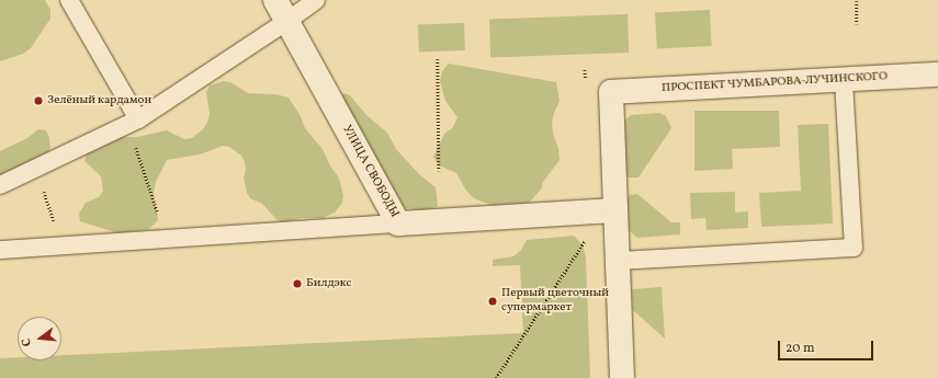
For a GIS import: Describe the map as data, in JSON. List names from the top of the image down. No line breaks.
{"streets":{"street":["ПРОСПЕКТ ЧУМБАРОВА-ЛУЧИНСКОГО","УЛИЦА СВОБОДЫ"]},"crossings":[["ПРОСПЕКТ ЧУМБАРОВА-ЛУЧИНСКОГО","УЛИЦА СВОБОДЫ"]],"places":["Зелёный кардамон","Билдэкс","Первый цветочный супермаркет"],"scale_bar":"20 m","north":"left"}
